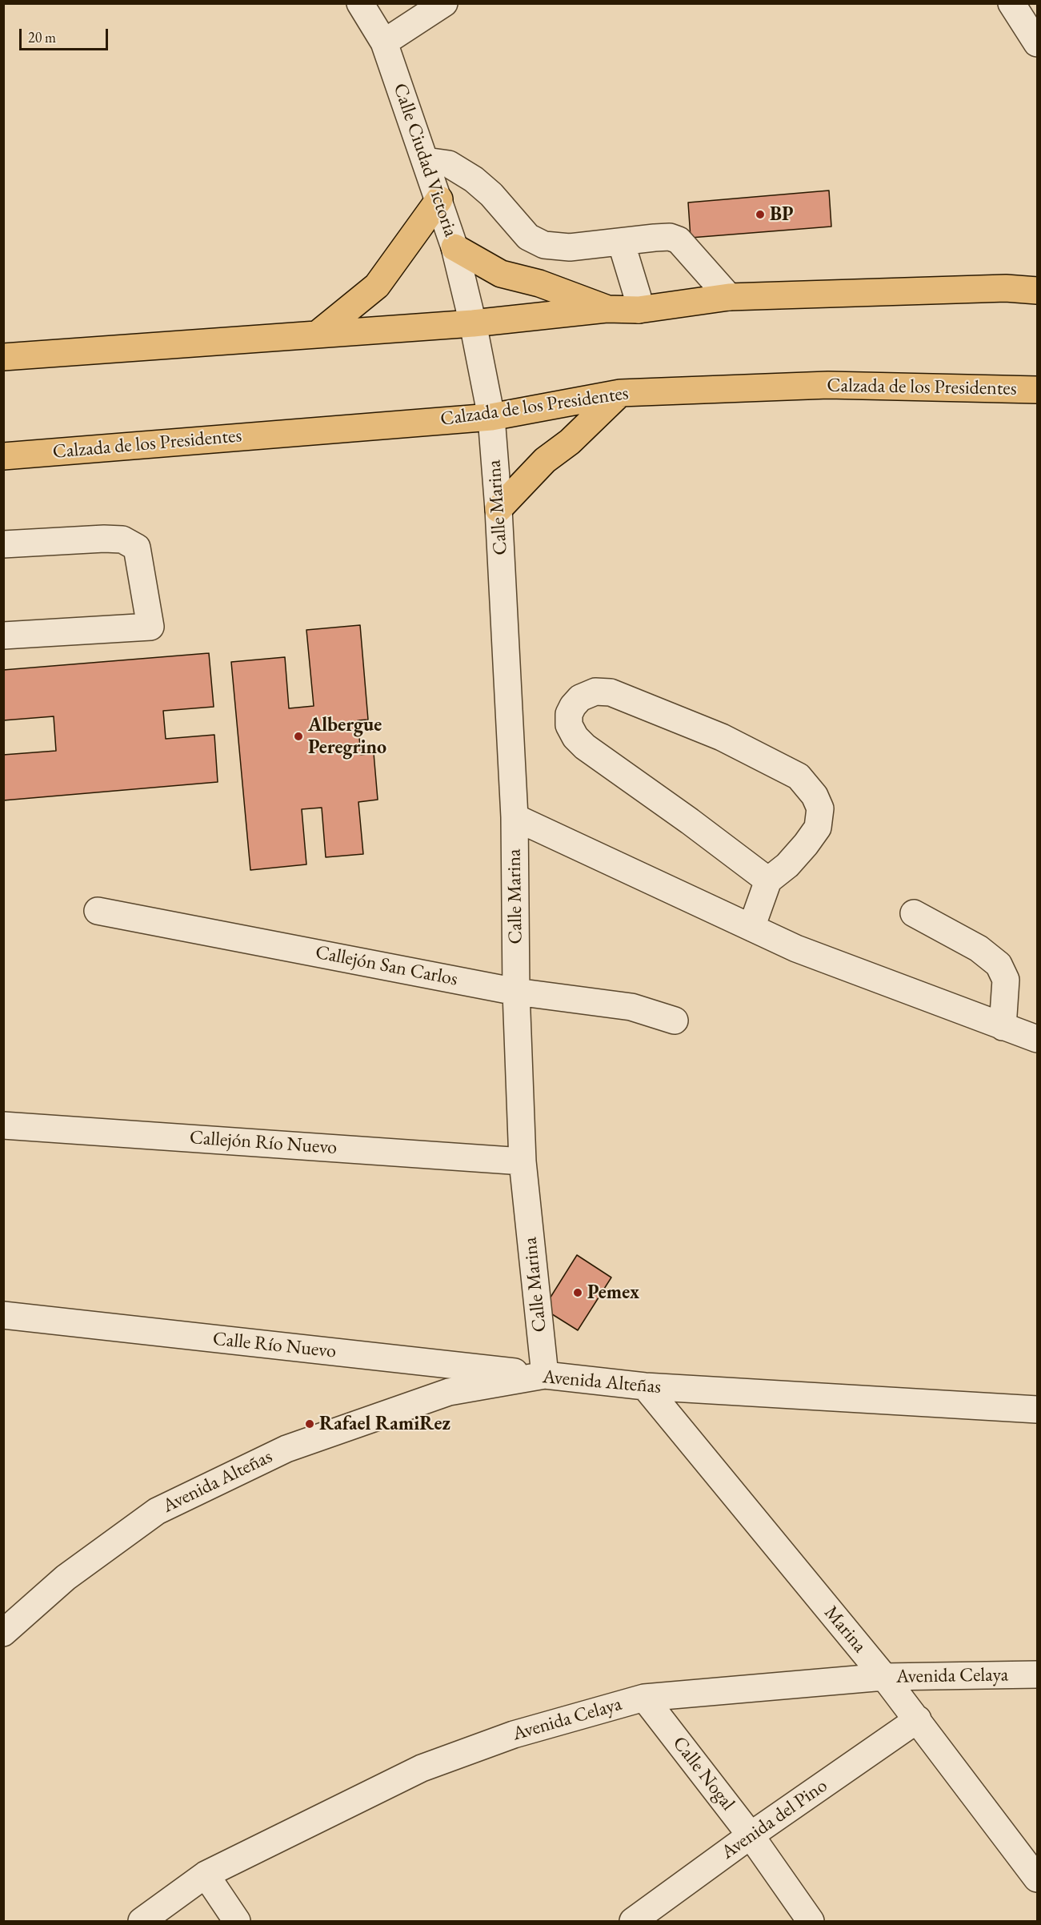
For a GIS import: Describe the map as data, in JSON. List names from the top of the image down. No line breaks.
{"streets":{"highway":["Calzada de los Presidentes"],"street":["Calle Ciudad Victoria","Calle Marina","Callejón San Carlos","Callejón Río Nuevo","Calle Río Nuevo","Avenida Alteñas","Marina","Avenida Celaya","Calle Nogal","Avenida del Pino"]},"crossings":[["Calle Ciudad Victoria","Calzada de los Presidentes"],["Calle Ciudad Victoria","Calle Marina"],["Calzada de los Presidentes","Calle Marina"],["Calle Marina","Callejón San Carlos"],["Calle Marina","Callejón Río Nuevo"],["Calle Marina","Calle Río Nuevo"],["Calle Marina","Avenida Alteñas"],["Calle Río Nuevo","Avenida Alteñas"],["Avenida Alteñas","Marina"],["Marina","Avenida Celaya"],["Marina","Avenida del Pino"],["Avenida Celaya","Calle Nogal"],["Calle Nogal","Avenida del Pino"]],"places":["BP","Albergue Peregrino","Pemex","Rafael RamiRez"],"scale_bar":"20 m"}
